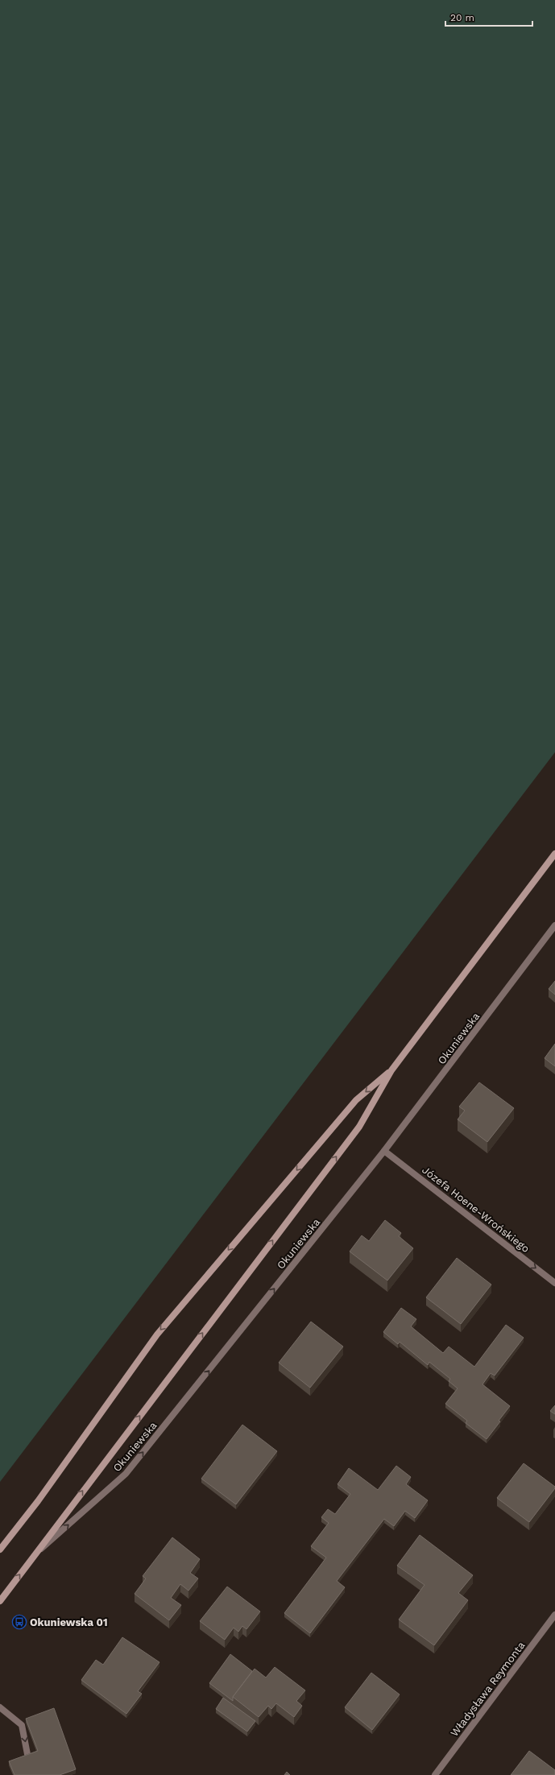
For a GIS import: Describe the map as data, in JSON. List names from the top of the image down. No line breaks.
{"streets":{"main road":["Okuniewska"],"street":["Józefa Hoene-Wrońskiego","Władysława Reymonta"]},"crossings":[["Okuniewska","Józefa Hoene-Wrońskiego"]],"one_way":["Józefa Hoene-Wrońskiego"],"places":{"bus stop":["Okuniewska 01"]},"scale_bar":"20 m"}
